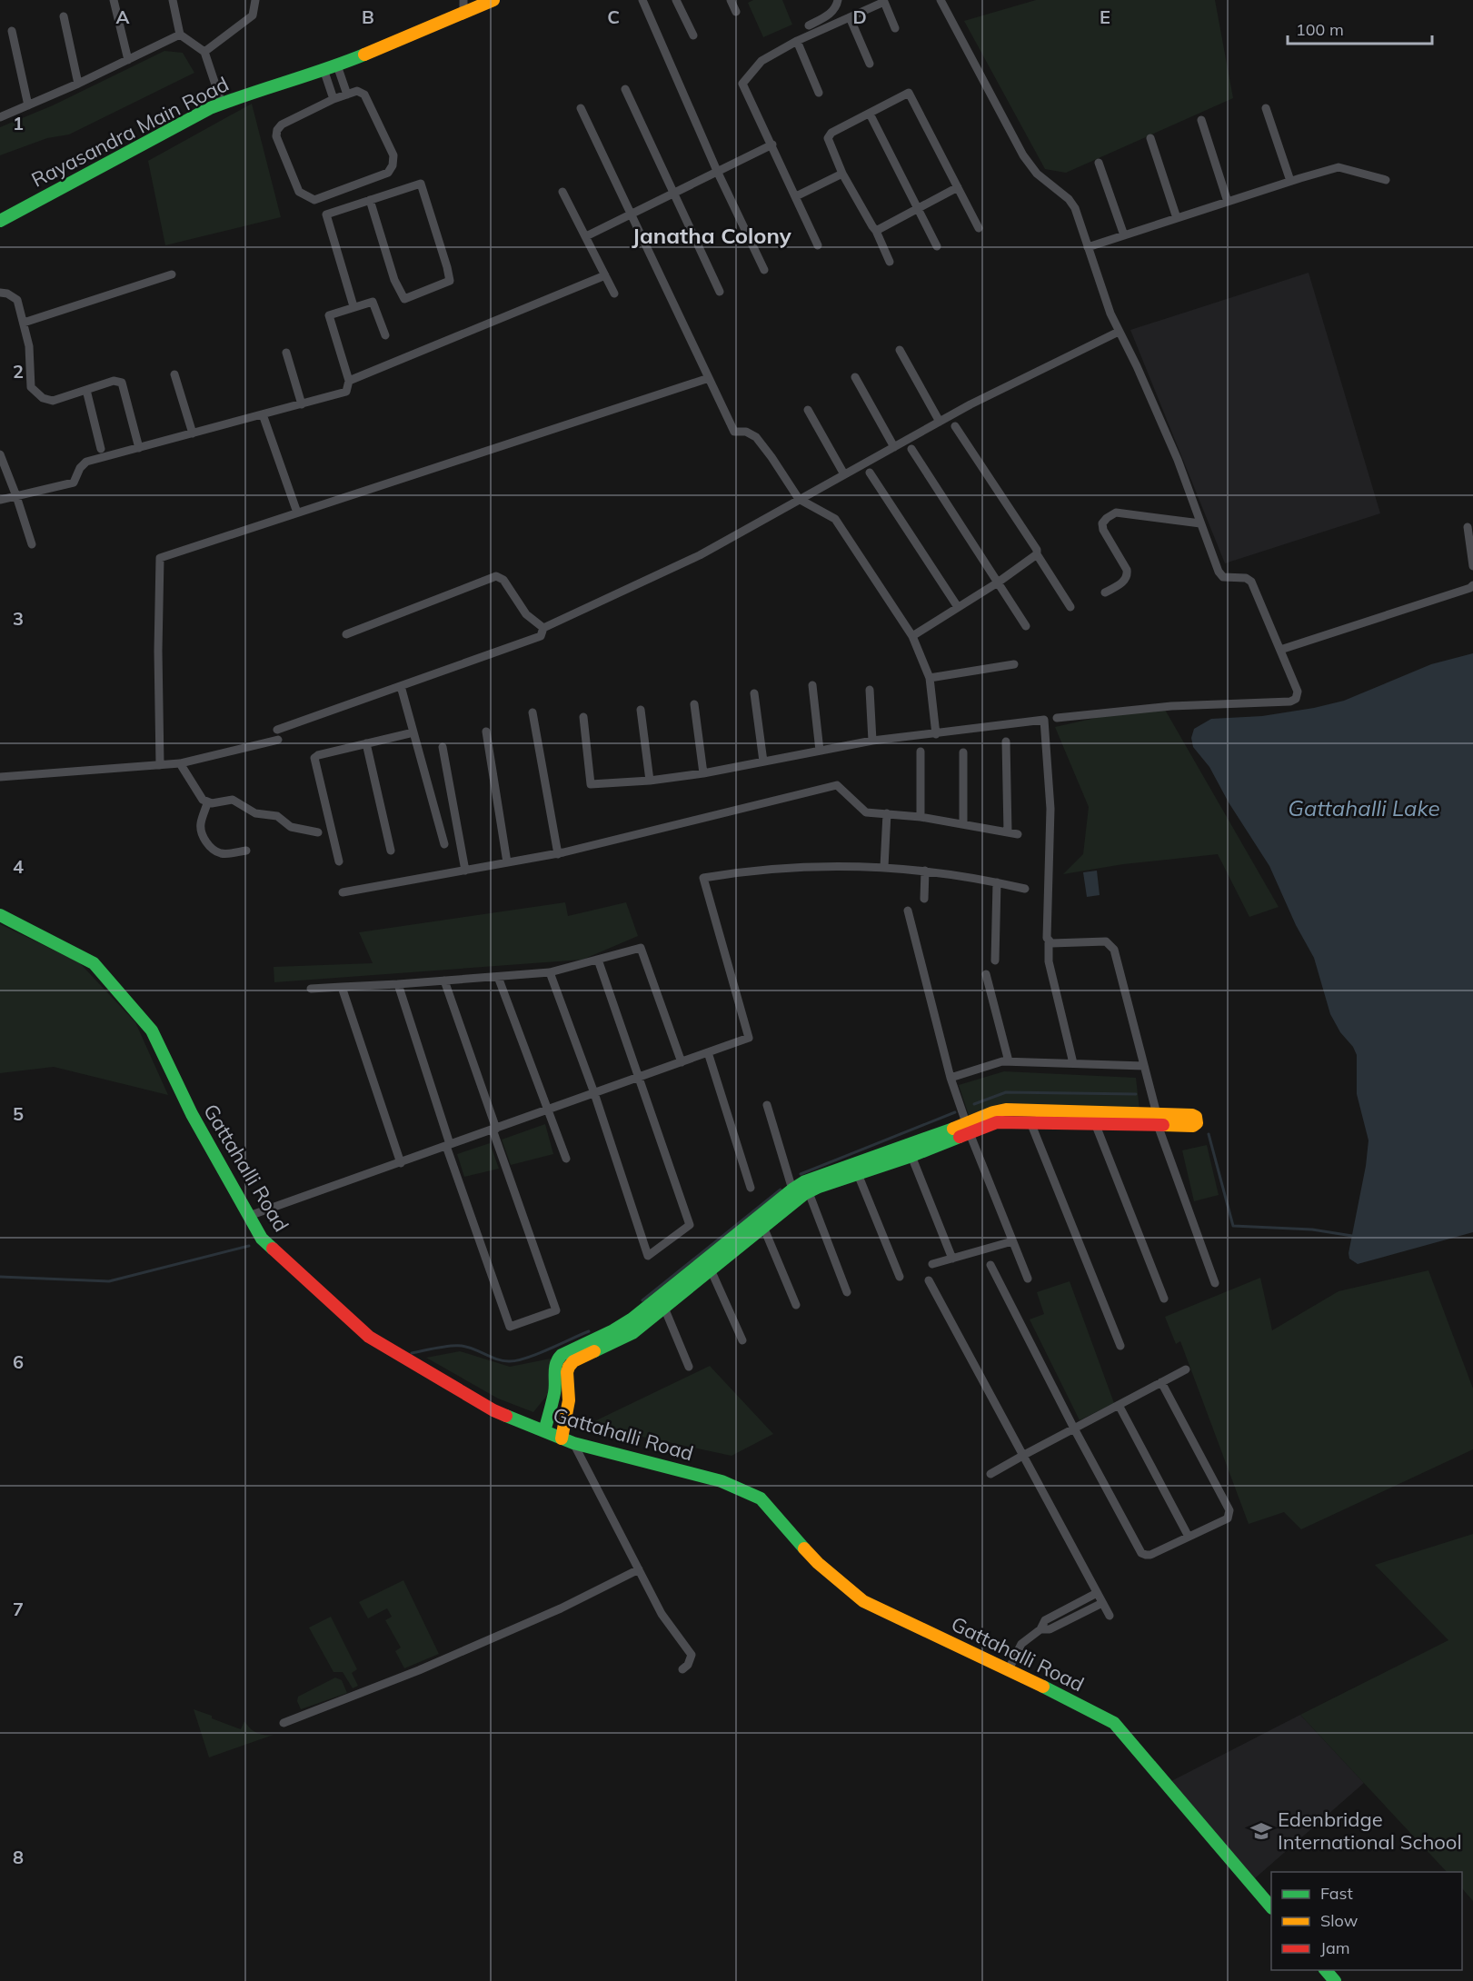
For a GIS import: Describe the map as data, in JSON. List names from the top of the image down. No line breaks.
{"streets":{"street":["Rayasandra Main Road","Gattahalli Road"]},"districts":["Janatha Colony"],"water":["Gattahalli Lake"],"places":{"school or university":["Edenbridge International School"]},"legend":["Fast","Slow","Jam"],"scale_bar":"100 m","grid":{"columns":["A","B","C","D","E"],"rows":["1","2","3","4","5","6","7","8"]}}
